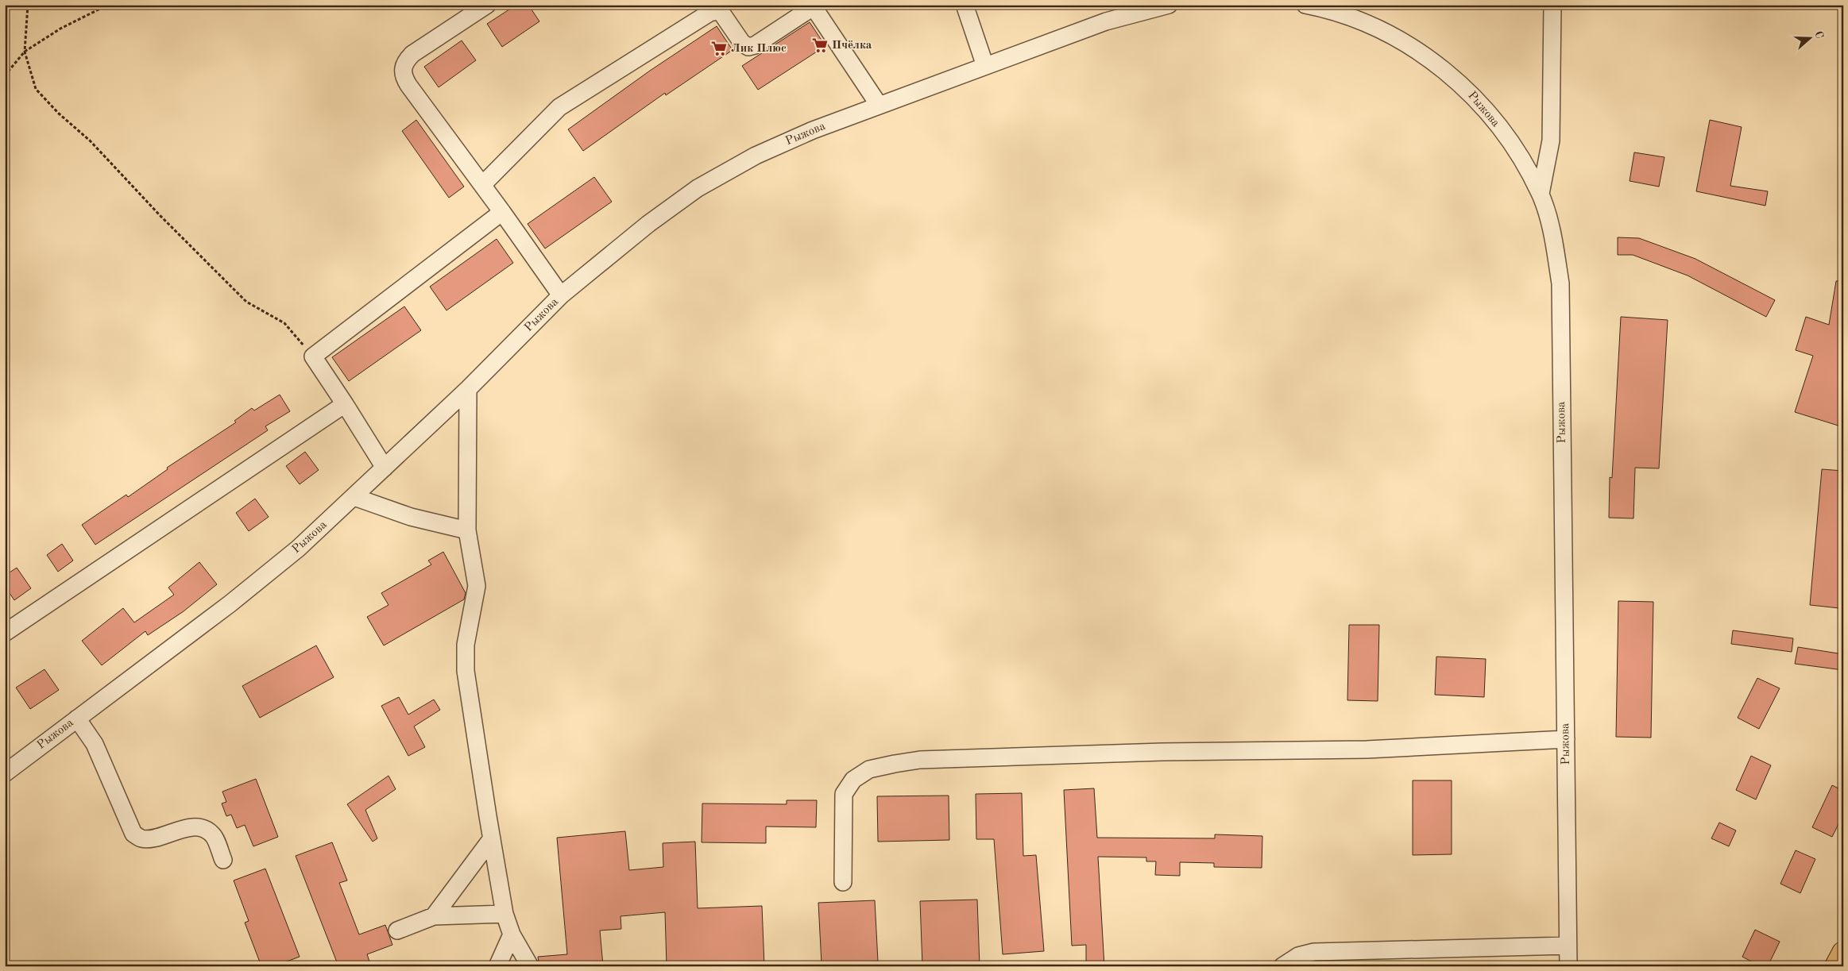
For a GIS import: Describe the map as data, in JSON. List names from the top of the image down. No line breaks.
{"streets":{"street":["Рыжова"]},"places":{"supermarket":["Пчёлка","Лик Плюс"]},"north":"right"}
